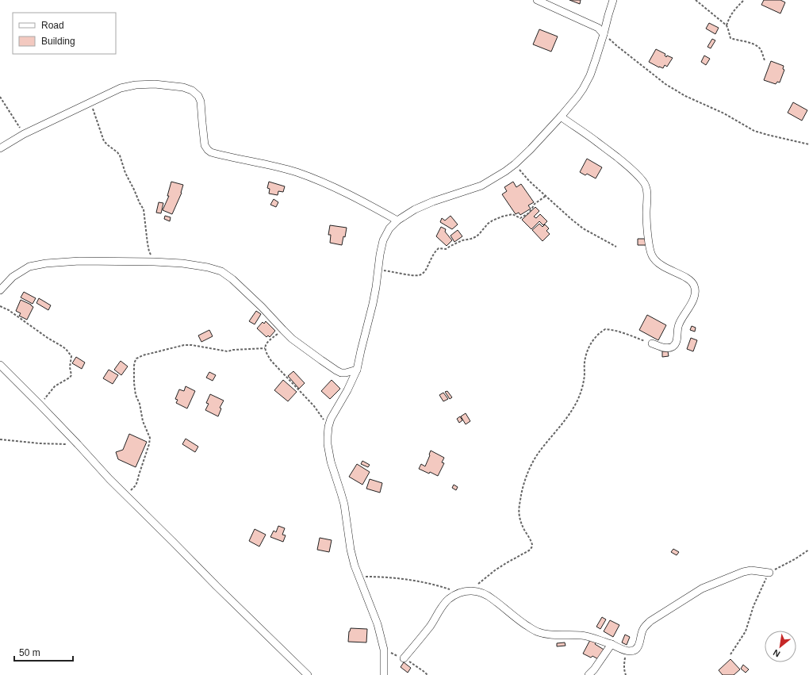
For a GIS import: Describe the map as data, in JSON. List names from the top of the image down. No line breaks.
{"legend":["Road","Building"],"scale_bar":"50 m","north":"bottom left"}
